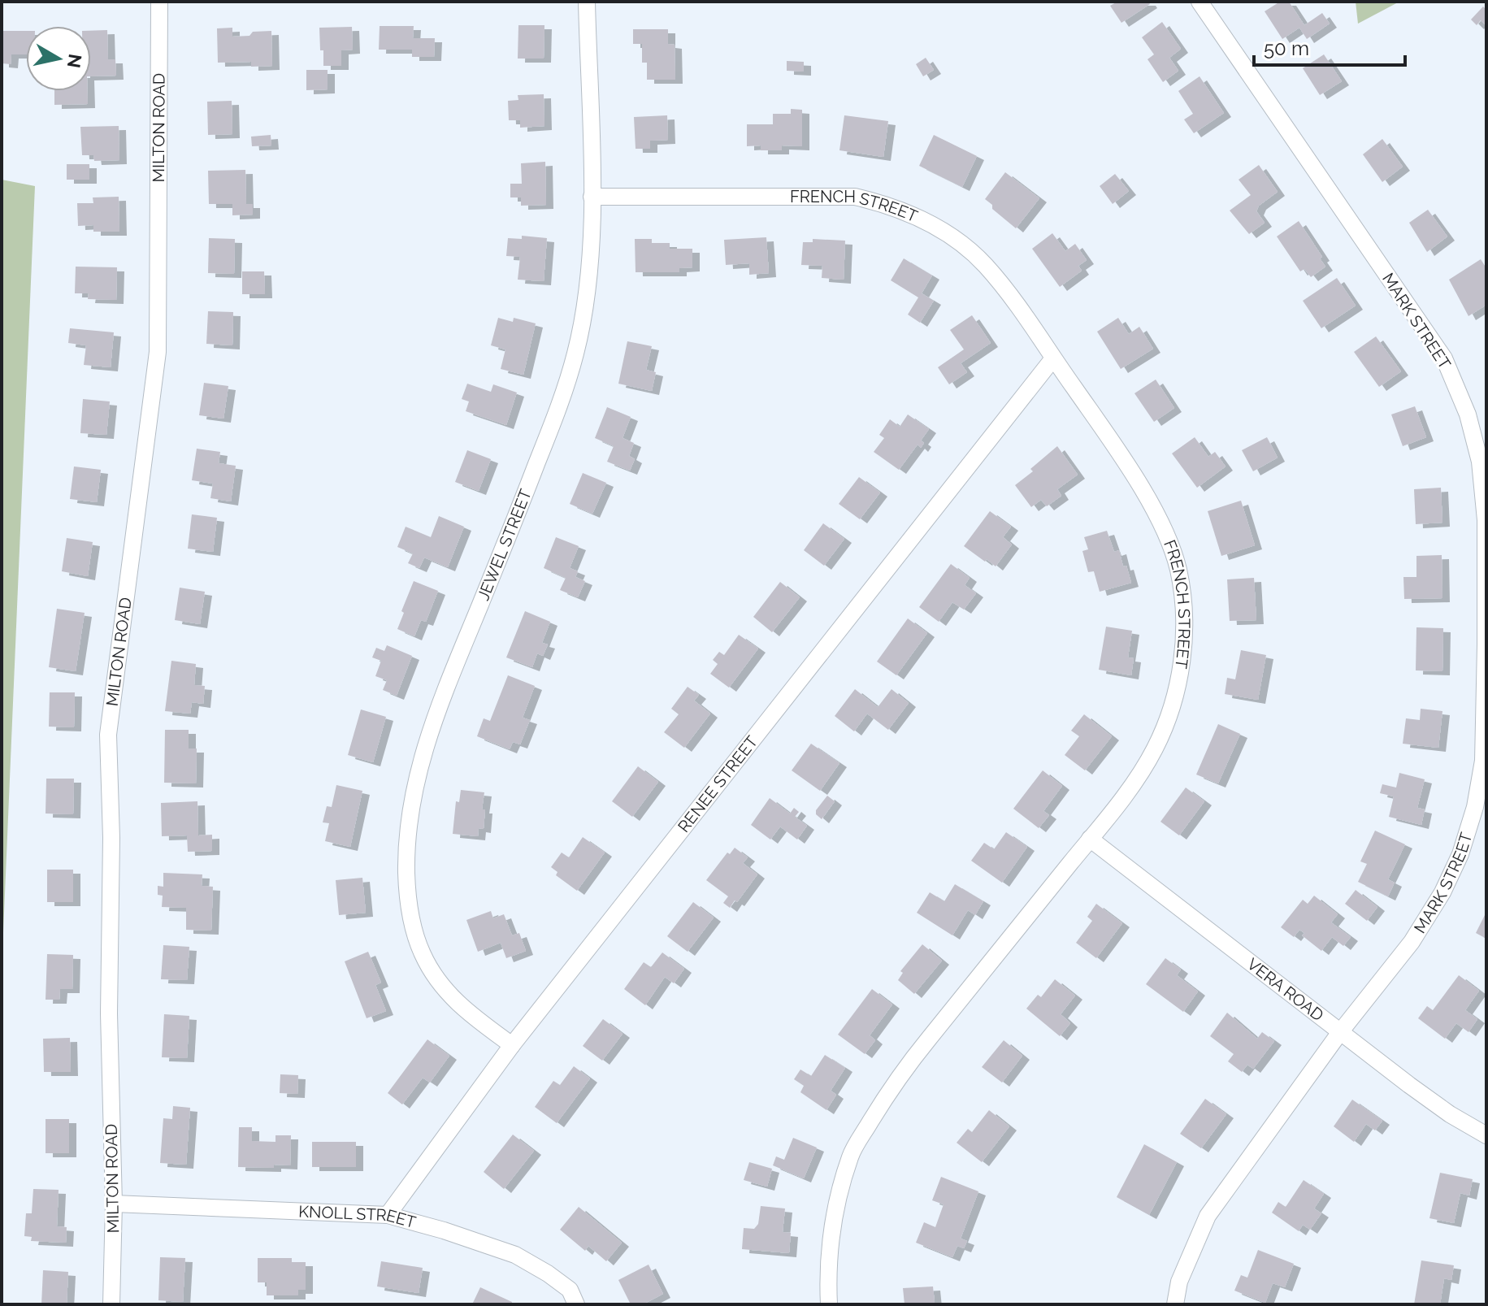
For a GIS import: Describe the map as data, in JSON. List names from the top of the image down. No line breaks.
{"streets":{"street":["MILTON ROAD","FRENCH STREET","MARK STREET","JEWEL STREET","RENEE STREET","VERA ROAD","KNOLL STREET"]},"crossings":[["MILTON ROAD","KNOLL STREET"],["FRENCH STREET","JEWEL STREET"],["FRENCH STREET","RENEE STREET"],["FRENCH STREET","VERA ROAD"],["MARK STREET","VERA ROAD"],["JEWEL STREET","RENEE STREET"],["RENEE STREET","KNOLL STREET"]],"scale_bar":"50 m","north":"right"}
